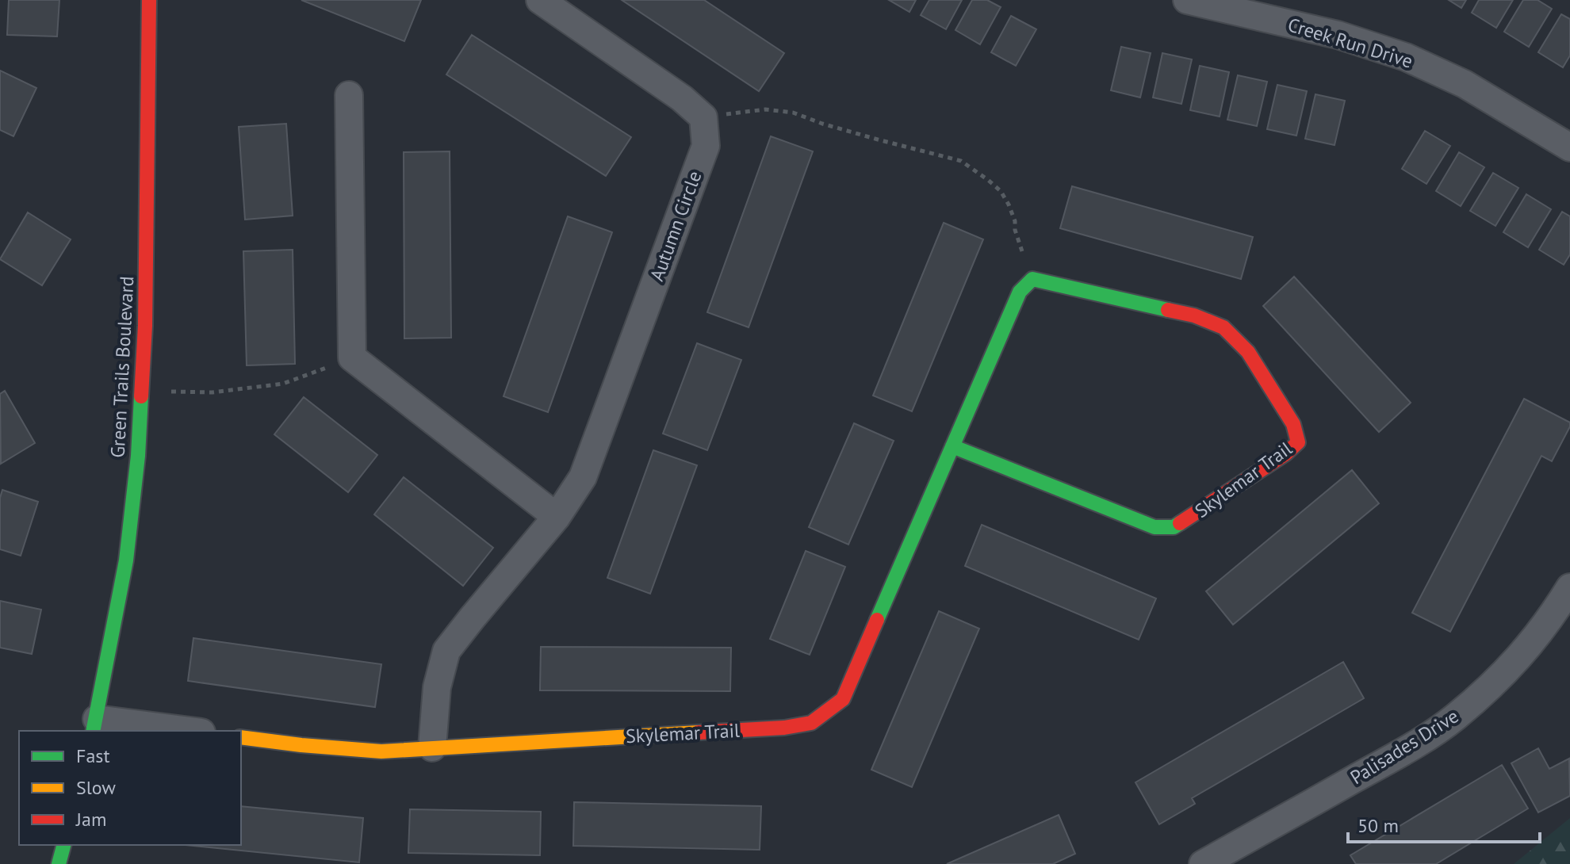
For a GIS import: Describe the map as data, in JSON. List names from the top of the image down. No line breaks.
{"streets":{"street":["Creek Run Drive","Autumn Circle","Green Trails Boulevard","Skylemar Trail","Palisades Drive"]},"crossings":[["Autumn Circle","Skylemar Trail"]],"legend":["Fast","Slow","Jam"],"scale_bar":"50 m"}
